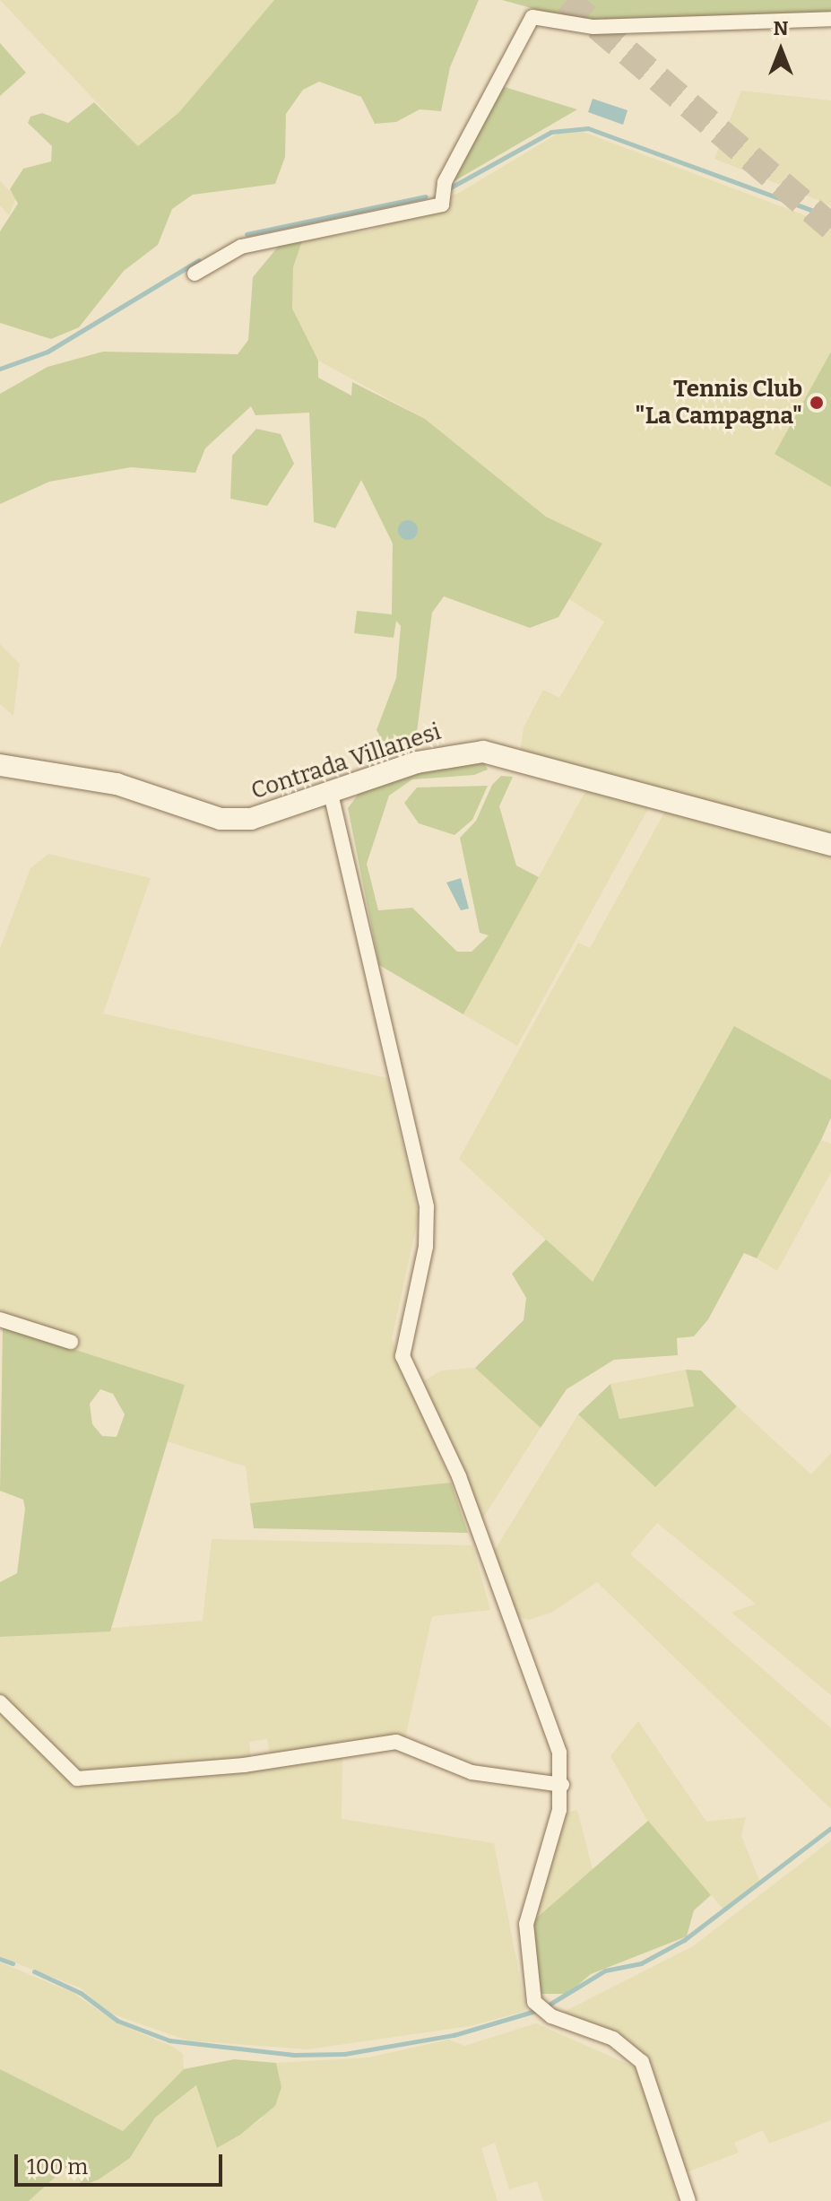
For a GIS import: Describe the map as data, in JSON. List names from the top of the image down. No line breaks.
{"streets":{"street":["Contrada Villanesi"]},"places":["Tennis Club \"La Campagna\""],"scale_bar":"100 m","north":"top"}
